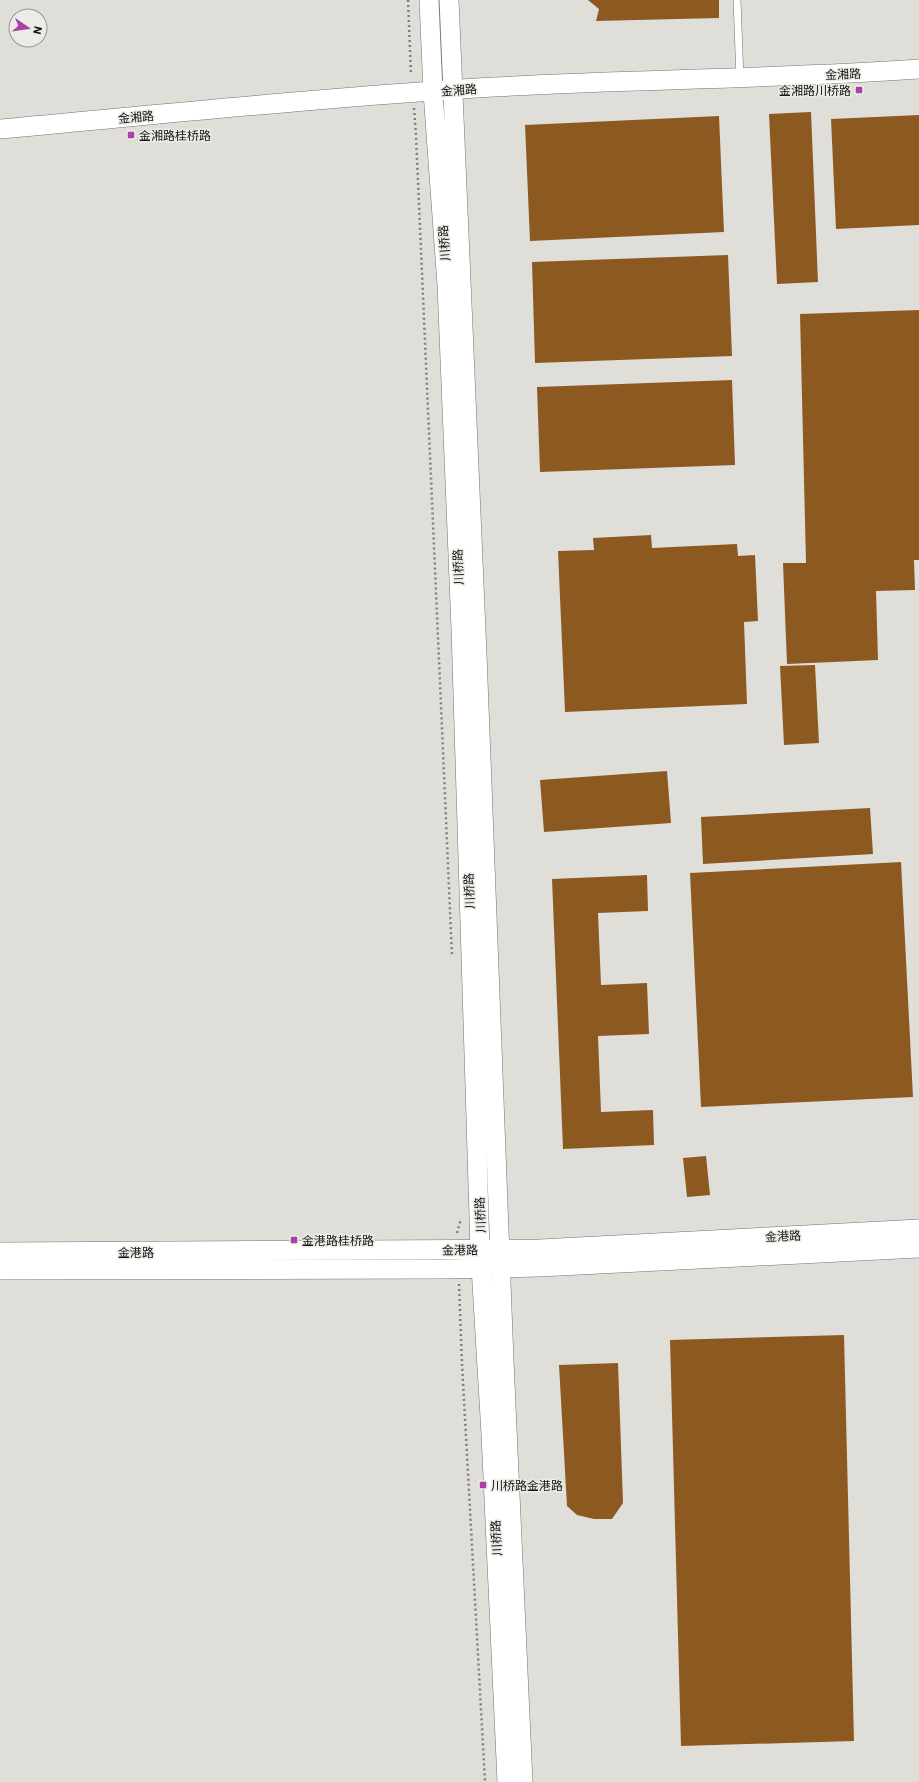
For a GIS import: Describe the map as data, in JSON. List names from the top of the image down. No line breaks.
{"streets":{"street":["金湘路","川桥路","金港路"]},"crossings":[["金湘路","川桥路"],["川桥路","金港路"]],"places":{"transit":["金湘路川桥路","金湘路桂桥路","金港路桂桥路","川桥路金港路"]},"north":"right"}
